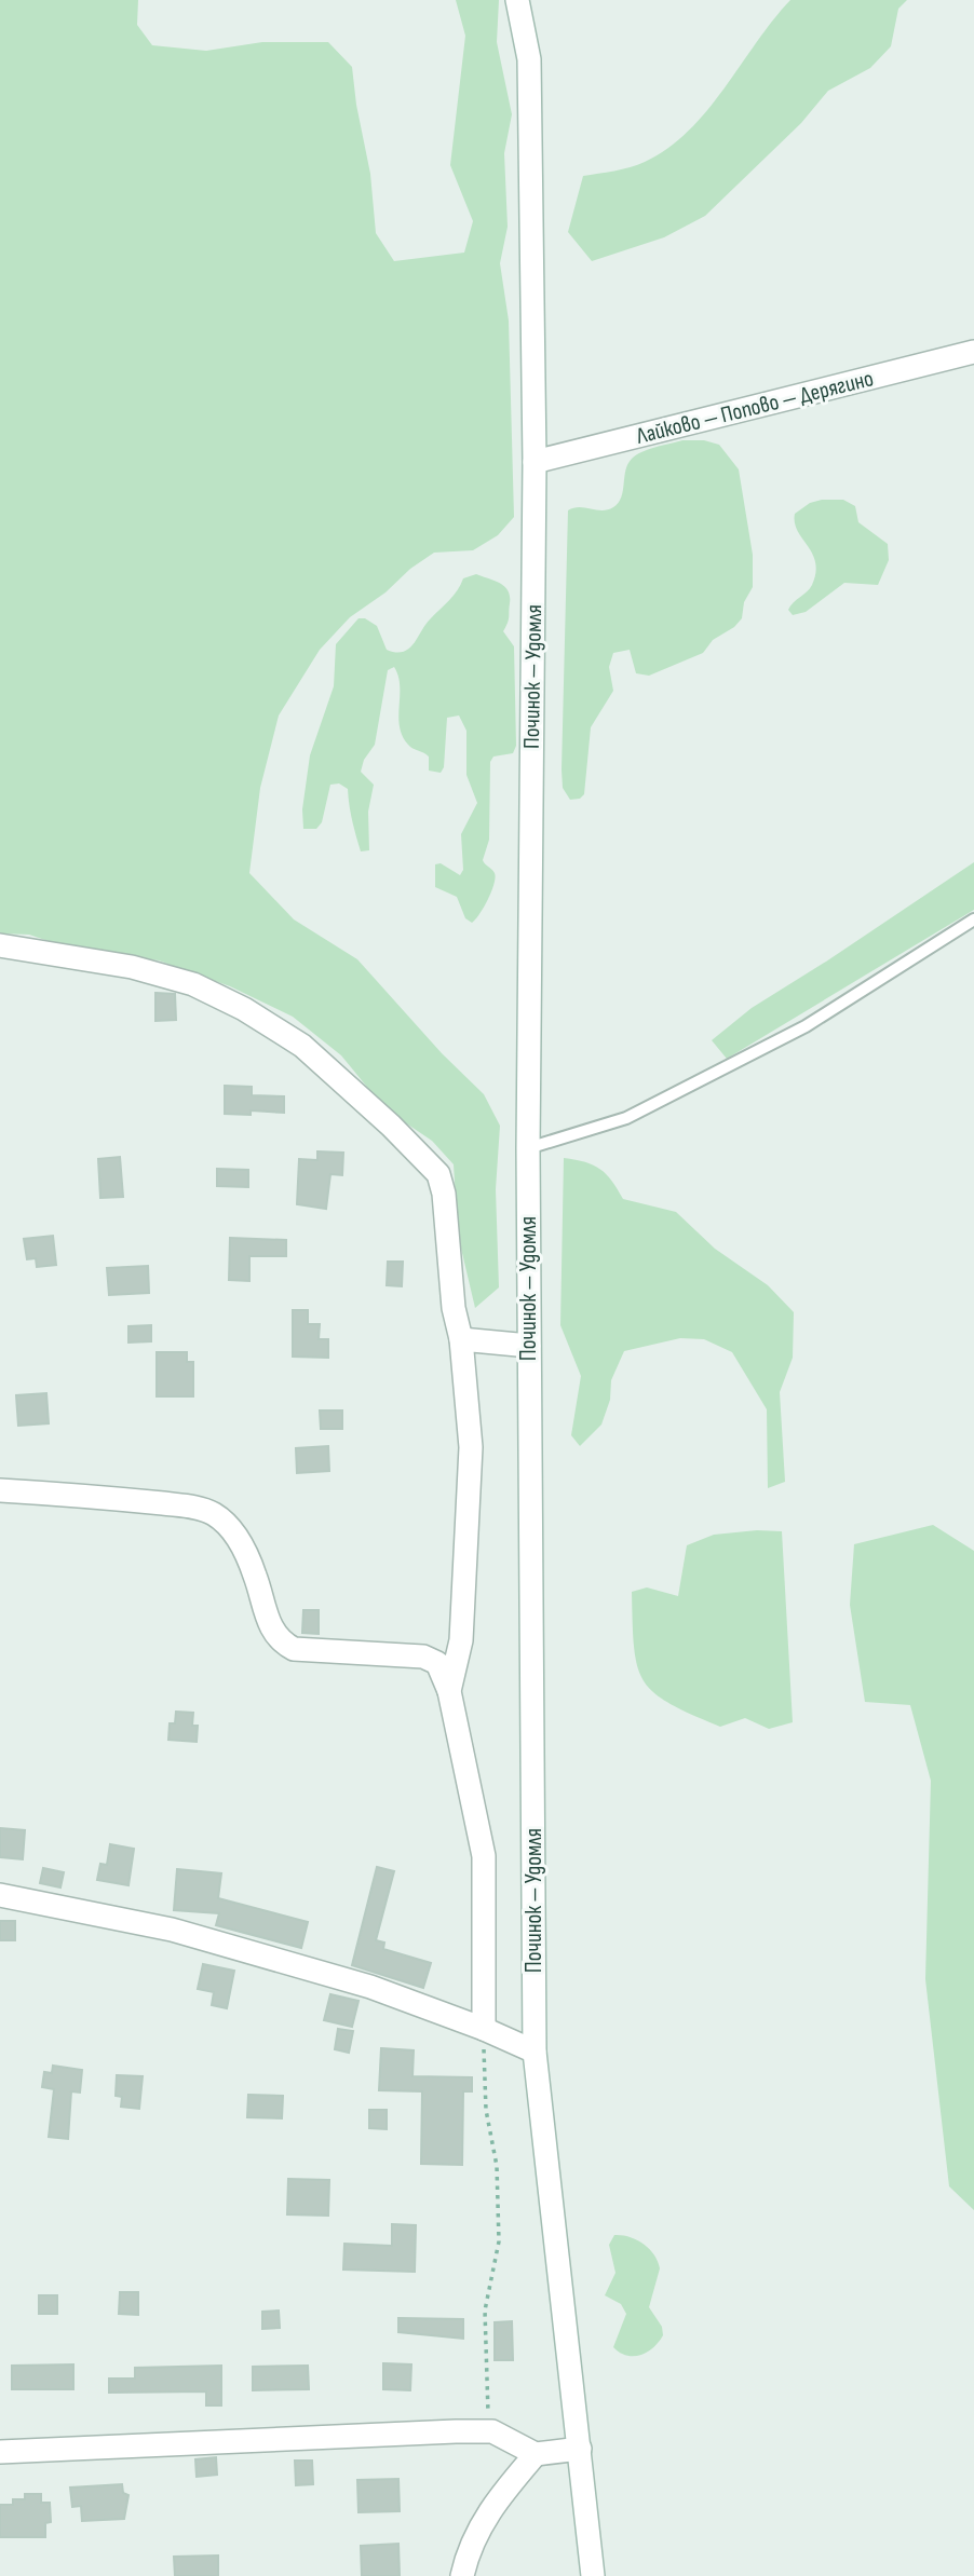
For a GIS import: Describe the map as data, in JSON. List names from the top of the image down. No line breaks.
{"streets":{"street":["Лайково — Попово — Дерягино","Починок — Удомля"]},"crossings":[["Лайково — Попово — Дерягино","Починок — Удомля"]]}
